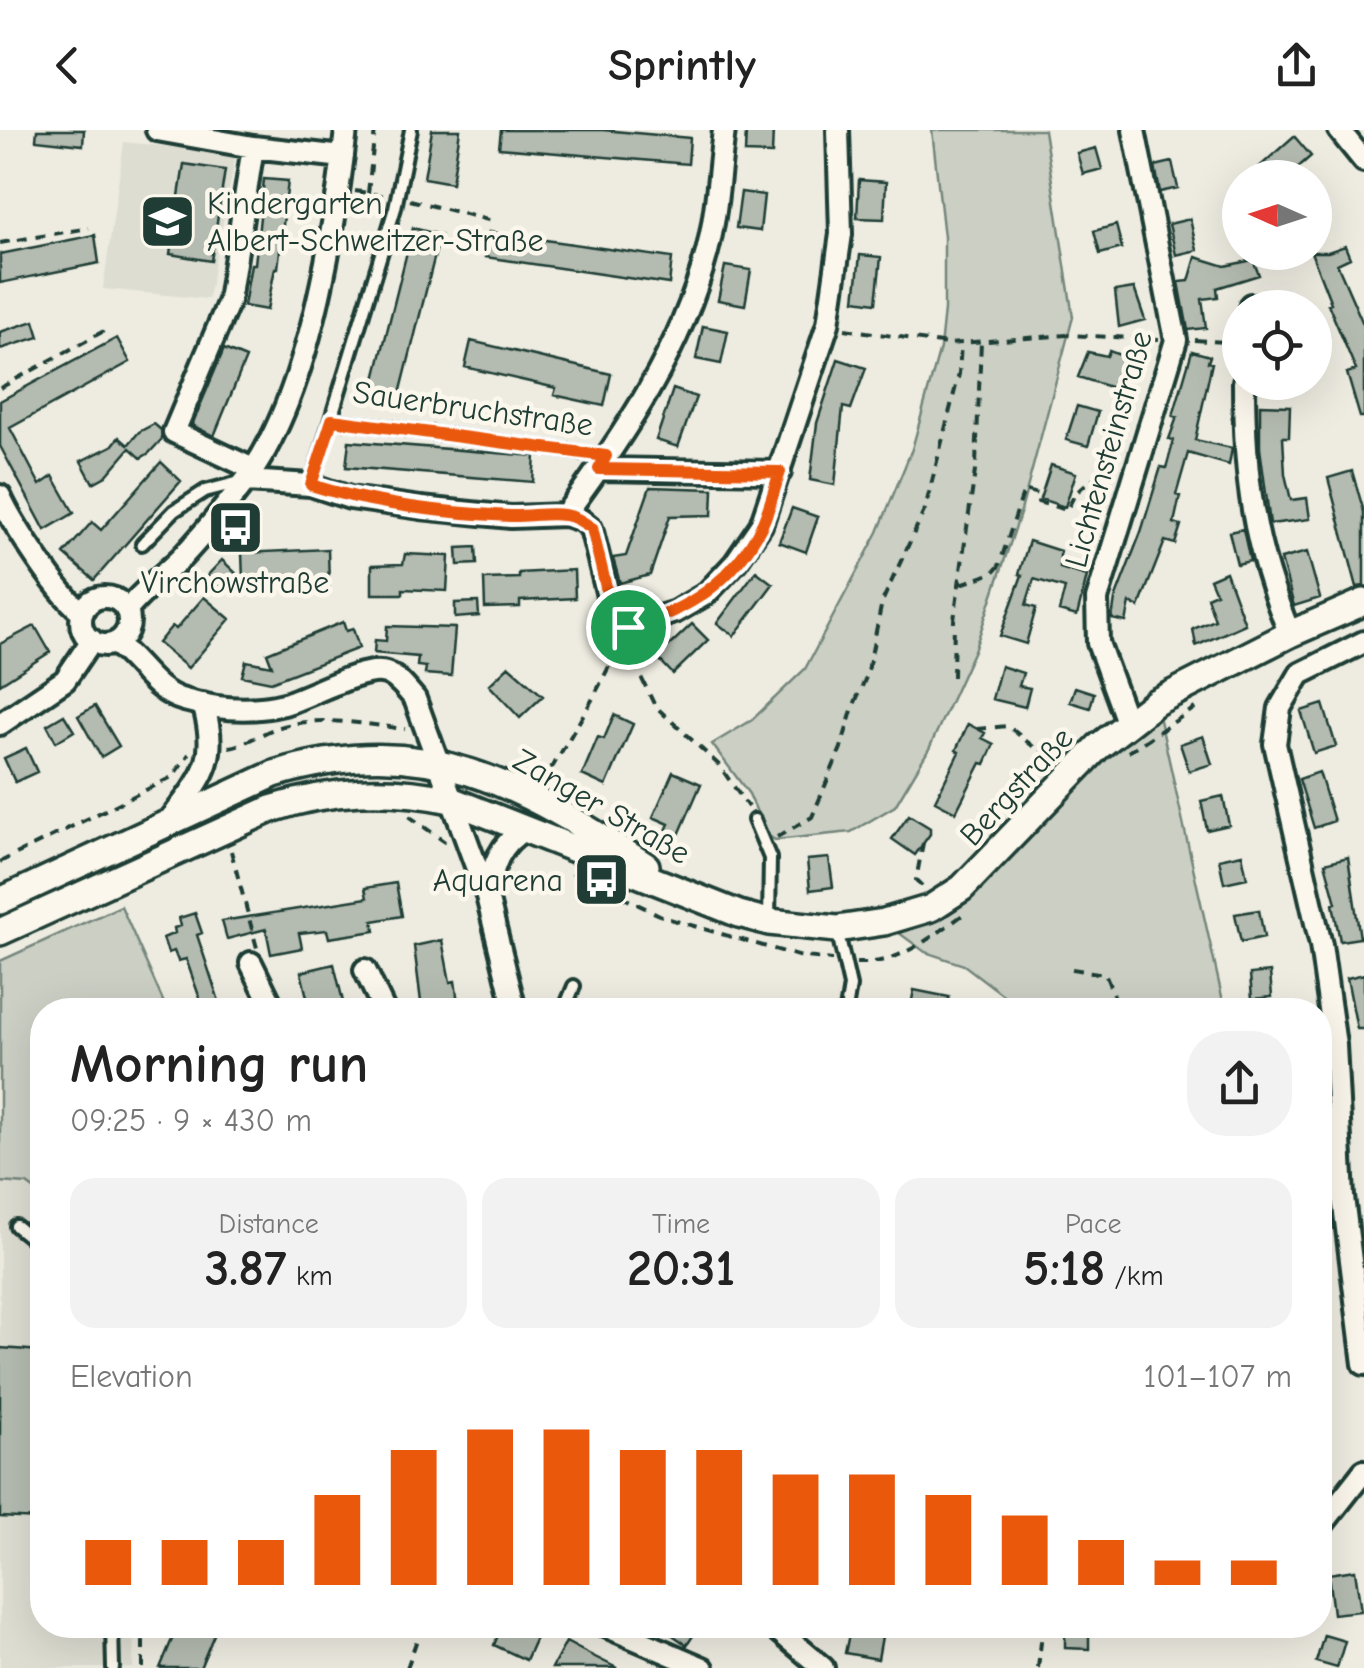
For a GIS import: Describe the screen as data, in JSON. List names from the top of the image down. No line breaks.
{"streets":{"street":["Sauerbruchstraße","Lichtensteinstraße","Bergstraße","Zanger Straße"]},"crossings":[["Lichtensteinstraße","Bergstraße"],["Bergstraße","Zanger Straße"]],"places":{"school or university":["Kindergarten Albert-Schweitzer-Straße"],"bus stop":["Virchowstraße","Aquarena"]},"north":"left","page":{"header":"Sprintly","heading":["Morning run","09:25 · 9 × 430 m"],"stats":[["Distance","3.87 km"],["Time","20:31"],["Pace","5:18 /km"]],"chart":["Elevation","101–107 m"]}}
